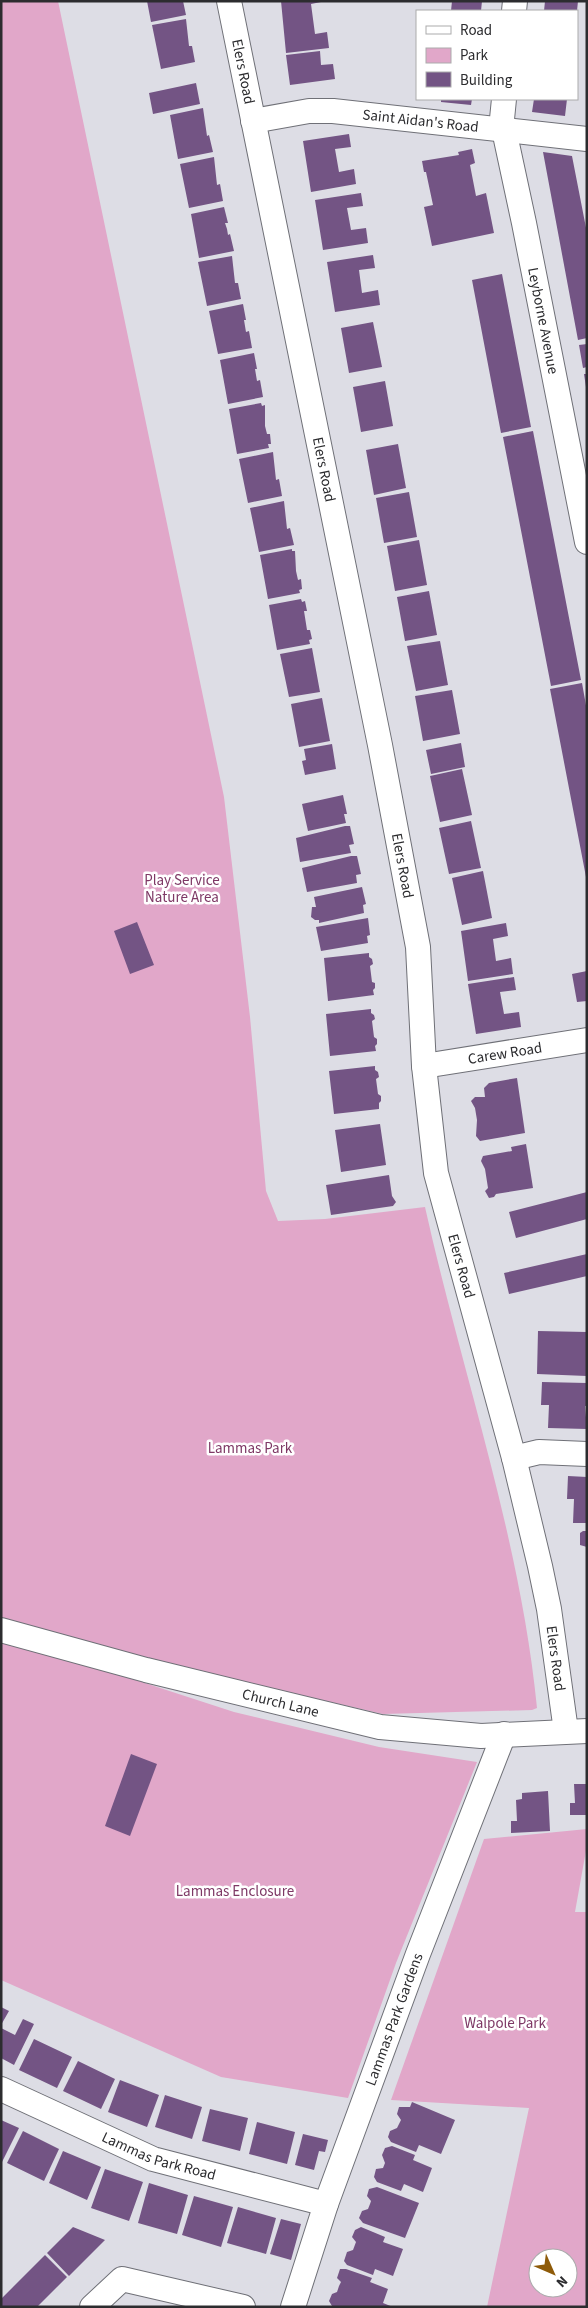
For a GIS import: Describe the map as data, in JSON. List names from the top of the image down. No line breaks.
{"streets":{"street":["Elers Road","Saint Aidan's Road","Leyborne Avenue","Carew Road","Church Lane","Lammas Park Gardens","Lammas Park Road"]},"crossings":[["Elers Road","Saint Aidan's Road"],["Elers Road","Carew Road"],["Elers Road","Church Lane"],["Saint Aidan's Road","Leyborne Avenue"],["Church Lane","Lammas Park Gardens"],["Lammas Park Gardens","Lammas Park Road"]],"parks":["Play Service Nature Area","Lammas Park","Lammas Enclosure","Walpole Park"],"legend":["Road","Park","Building"],"north":"bottom right"}
